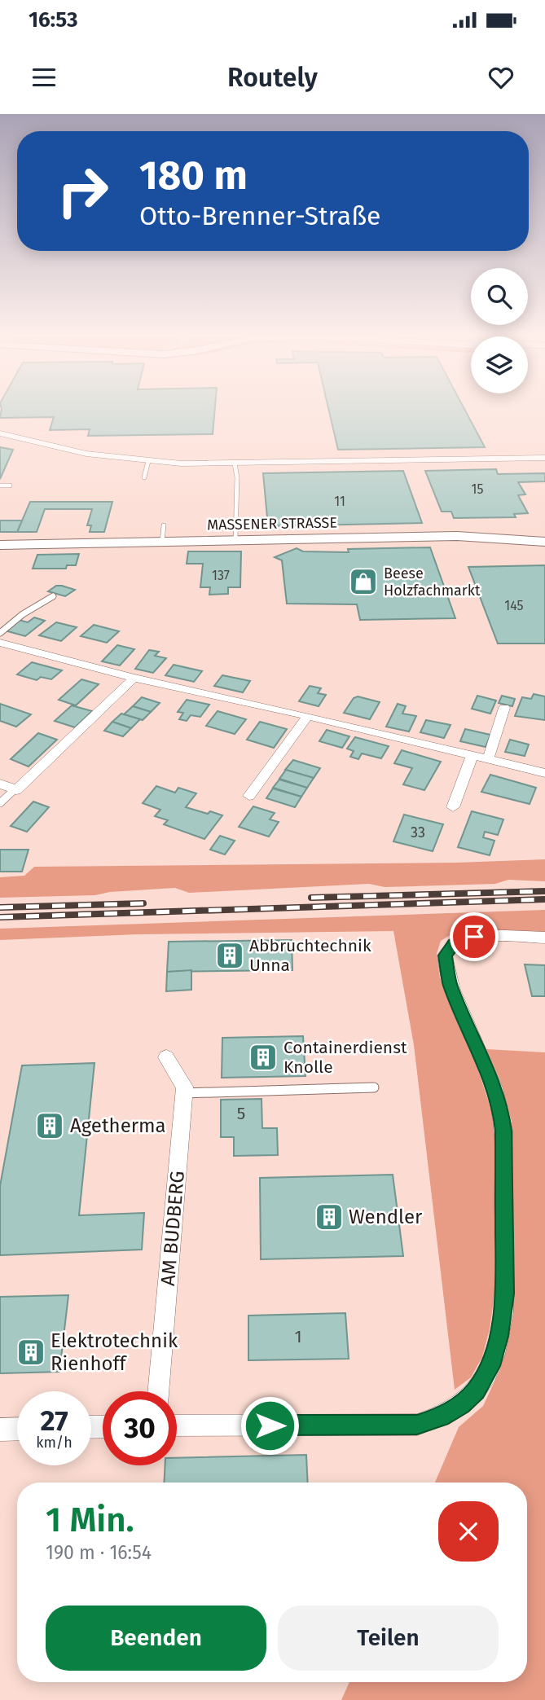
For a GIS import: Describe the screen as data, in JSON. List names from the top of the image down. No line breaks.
{"streets":{"main road":["MASSENER STRASSE"],"street":["AM BUDBERG"]},"places":{"shop":["Beese Holzfachmarkt"],"building":["Abbruchtechnik Unna","Containerdienst Knolle","Agetherma","Wendler","Elektrotechnik Rienhoff"]},"house_numbers":["15","11","137","145","33","5","1"],"page":{"status":"16:53","header":"Routely","turn":["180 m","Otto-Brenner-Straße"],"speed":"27 km/h","limit":"30","heading":["1 Min.","190 m · 16:54"],"buttons":["Beenden","Teilen"]}}
